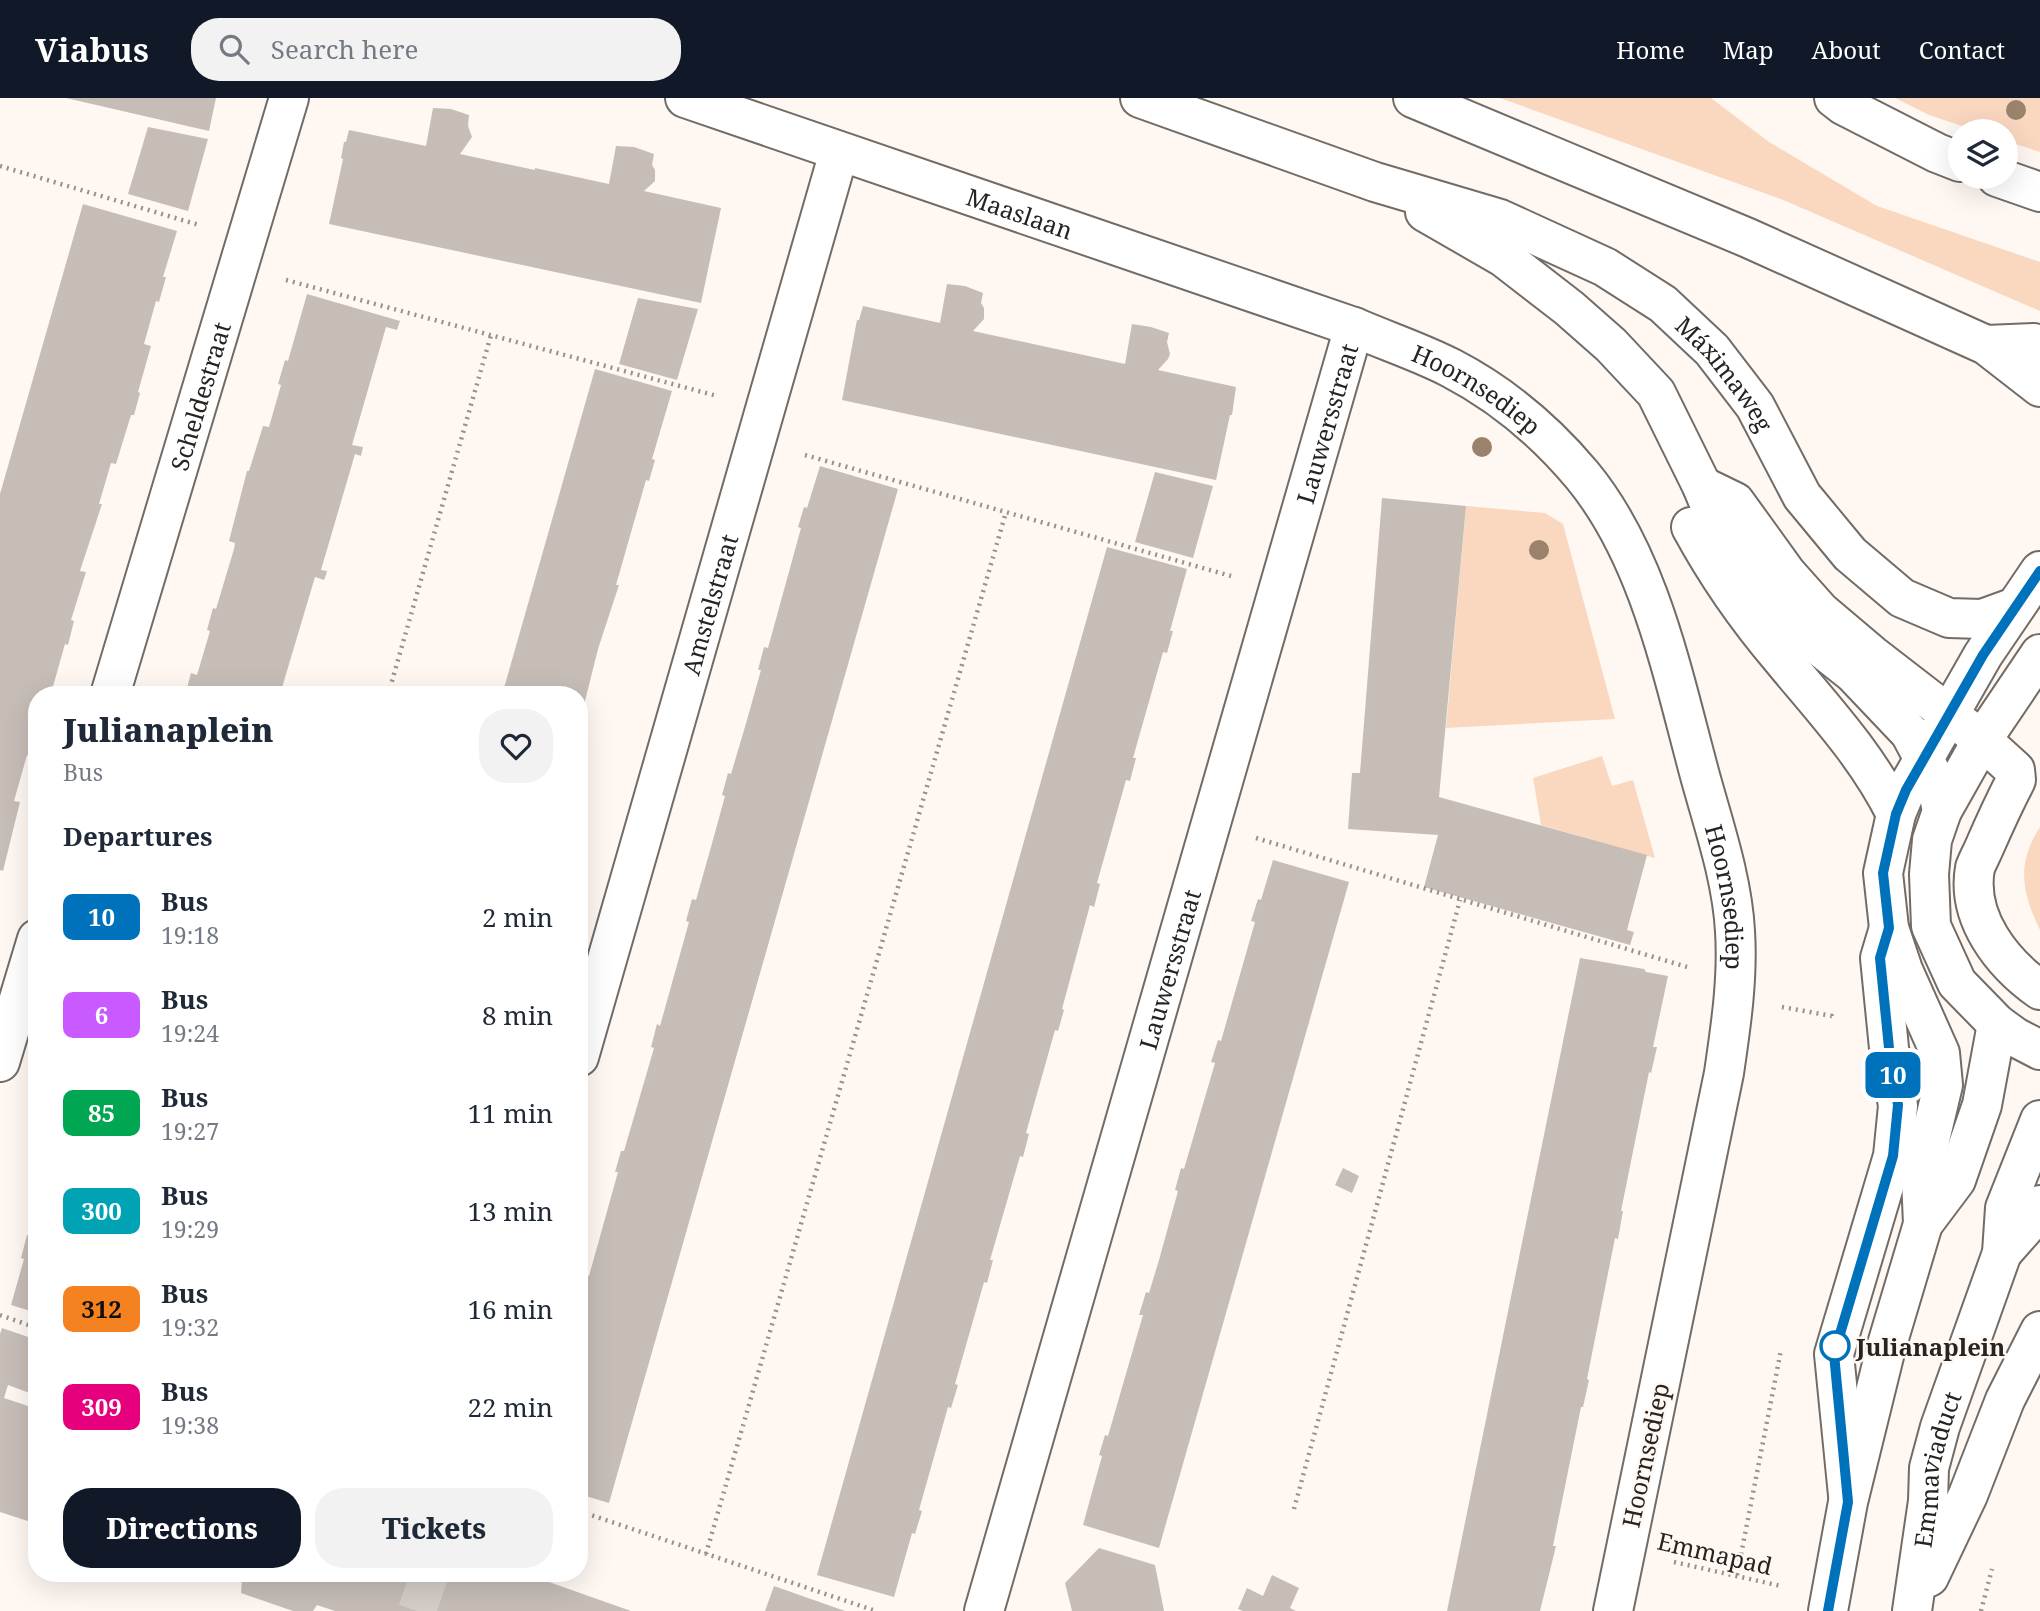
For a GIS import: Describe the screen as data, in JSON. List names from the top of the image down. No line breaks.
{"streets":{"main road":["Maaslaan","Máximaweg","Hoornsediep","Scheldestraat","Lauwersstraat","Amstelstraat","Emmaviaduct"],"path":["Emmapad"]},"crossings":[["Maaslaan","Hoornsediep"],["Maaslaan","Lauwersstraat"],["Maaslaan","Amstelstraat"],["Hoornsediep","Lauwersstraat"],["Hoornsediep","Emmapad"]],"places":["Julianaplein"],"lines":["bus line 10"],"page":{"header":"Viabus","search":"Search here","nav":["Home","Map","About","Contact"],"on_map":"10","heading":[["Julianaplein","Bus"],"Departures"],"list":[{"mark":"10","name":"Bus","note":"19:18","value":"2 min"},{"mark":"6","name":"Bus","note":"19:24","value":"8 min"},{"mark":"85","name":"Bus","note":"19:27","value":"11 min"},{"mark":"300","name":"Bus","note":"19:29","value":"13 min"},{"mark":"312","name":"Bus","note":"19:32","value":"16 min"},{"mark":"309","name":"Bus","note":"19:38","value":"22 min"}],"buttons":["Directions","Tickets"]}}
